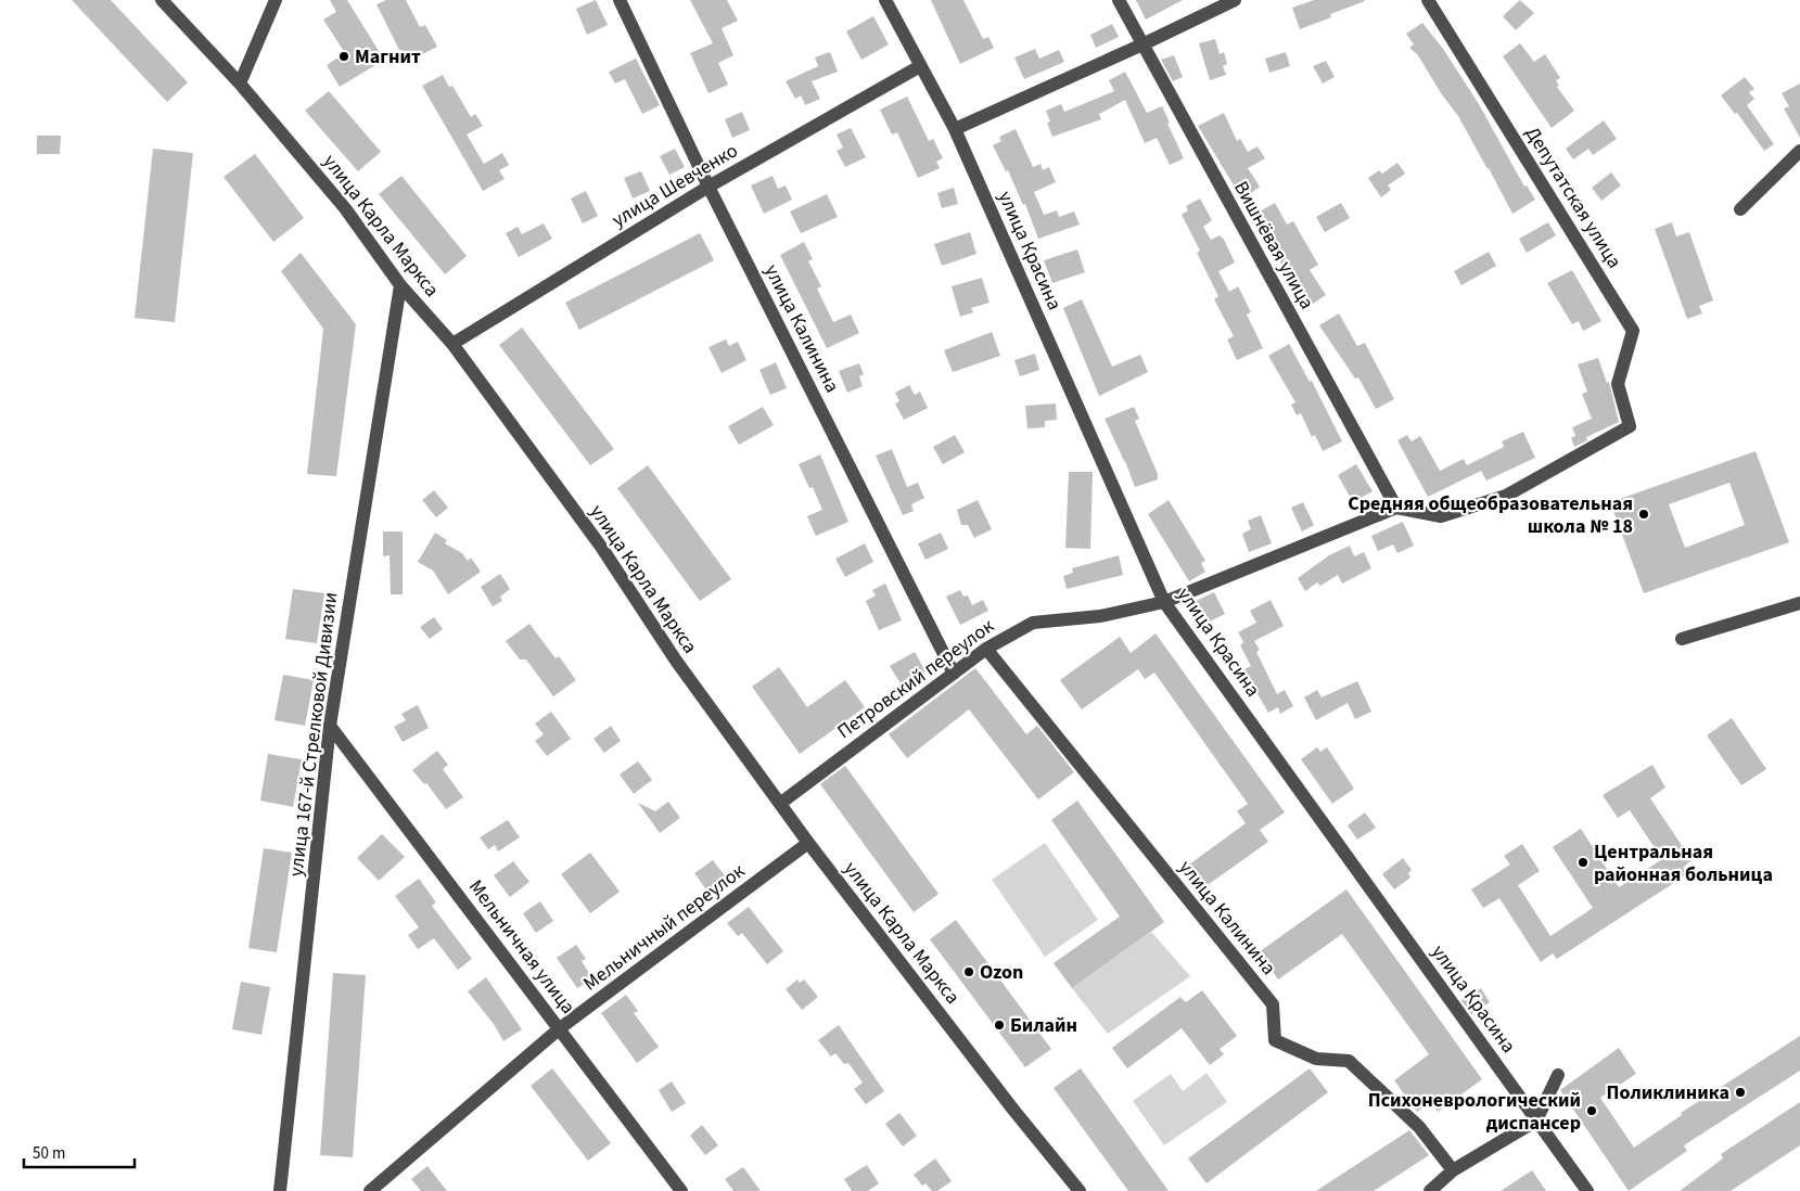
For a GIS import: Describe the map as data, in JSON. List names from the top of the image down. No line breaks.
{"streets":{"street":["улица Шевченко","Депутатская улица","улица Карла Маркса","Вишнёвая улица","улица Красина","улица Калинина","Петровский переулок","улица 167-й Стрелковой Дивизии","Мельничный переулок","Мельничная улица"]},"crossings":[["улица Шевченко","улица Карла Маркса"],["улица Шевченко","улица Красина"],["улица Шевченко","улица Калинина"],["Депутатская улица","Вишнёвая улица"],["Депутатская улица","Петровский переулок"],["улица Карла Маркса","Петровский переулок"],["улица Карла Маркса","улица 167-й Стрелковой Дивизии"],["улица Карла Маркса","Мельничный переулок"],["Вишнёвая улица","Петровский переулок"],["улица Красина","Петровский переулок"],["улица Калинина","Петровский переулок"],["улица 167-й Стрелковой Дивизии","Мельничная улица"],["Мельничный переулок","Мельничная улица"]],"places":["Магнит","Средняя общеобразовательная школа № 18","Центральная районная больница","Ozon","Билайн","Поликлиника","Психоневрологический диспансер"],"scale_bar":"50 m"}
